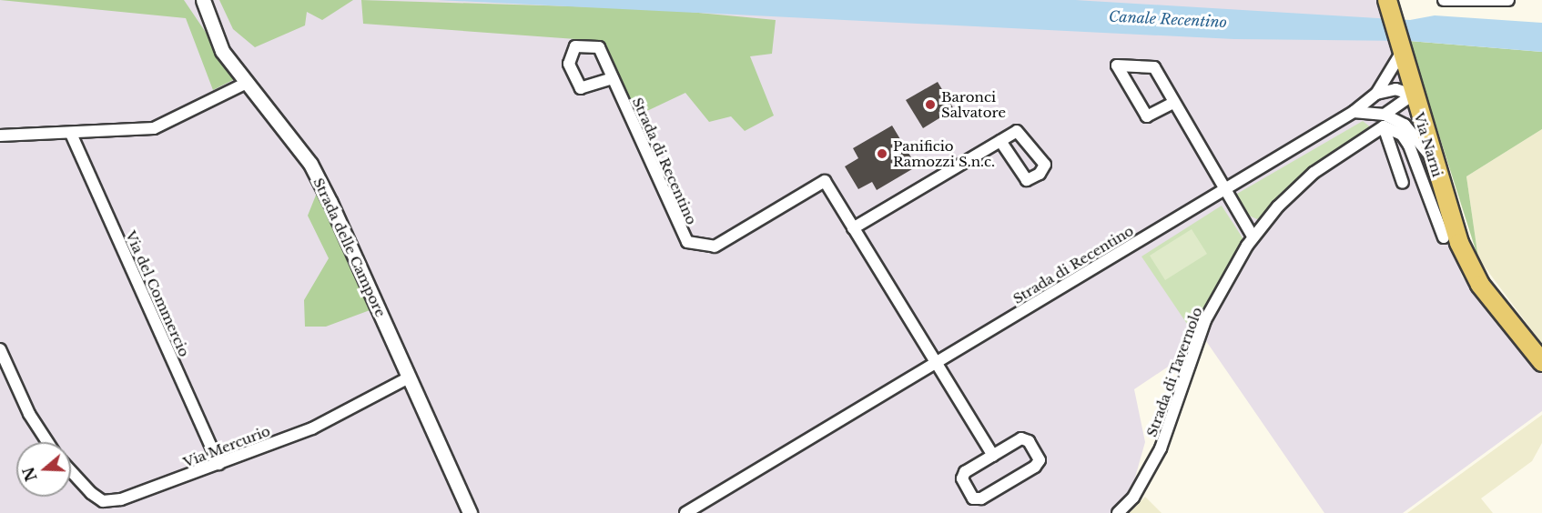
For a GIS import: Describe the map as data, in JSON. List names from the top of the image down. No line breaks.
{"streets":{"main road":["Via Narni"],"street":["Strada di Recentino","Strada delle Campore","Via del Commercio","Strada di Tavernolo","Via Mercurio"]},"crossings":[["Via Narni","Strada di Recentino"],["Strada delle Campore","Via Mercurio"],["Via del Commercio","Via Mercurio"]],"water":["Canale Recentino"],"places":["Baronci Salvatore","Panificio Ramozzi S.n.c."],"north":"left"}
